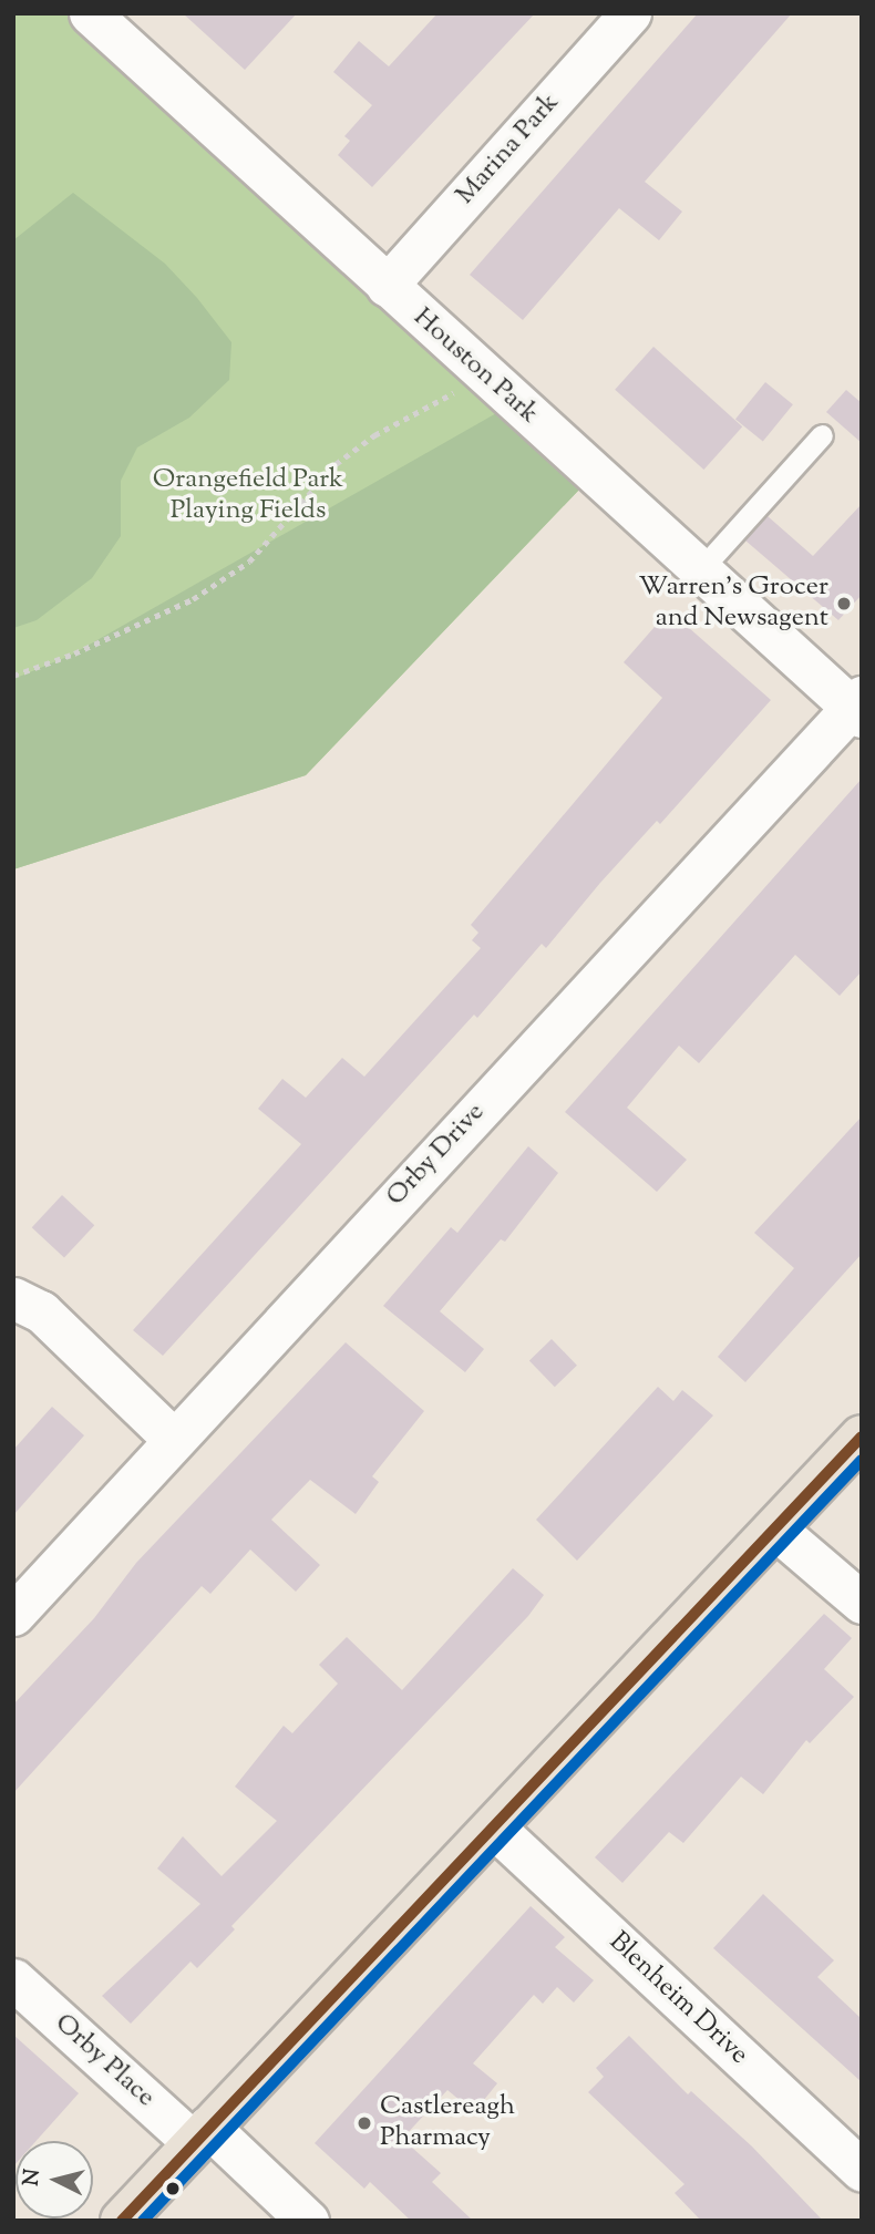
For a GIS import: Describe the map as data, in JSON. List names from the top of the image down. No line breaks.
{"streets":{"street":["Marina Park","Houston Park","Orby Drive","Blenheim Drive","Orby Place"]},"crossings":[["Marina Park","Houston Park"],["Houston Park","Orby Drive"]],"parks":["Orangefield Park Playing Fields"],"places":["Warren's Grocer and Newsagent","Castlereagh Pharmacy"],"north":"left"}
